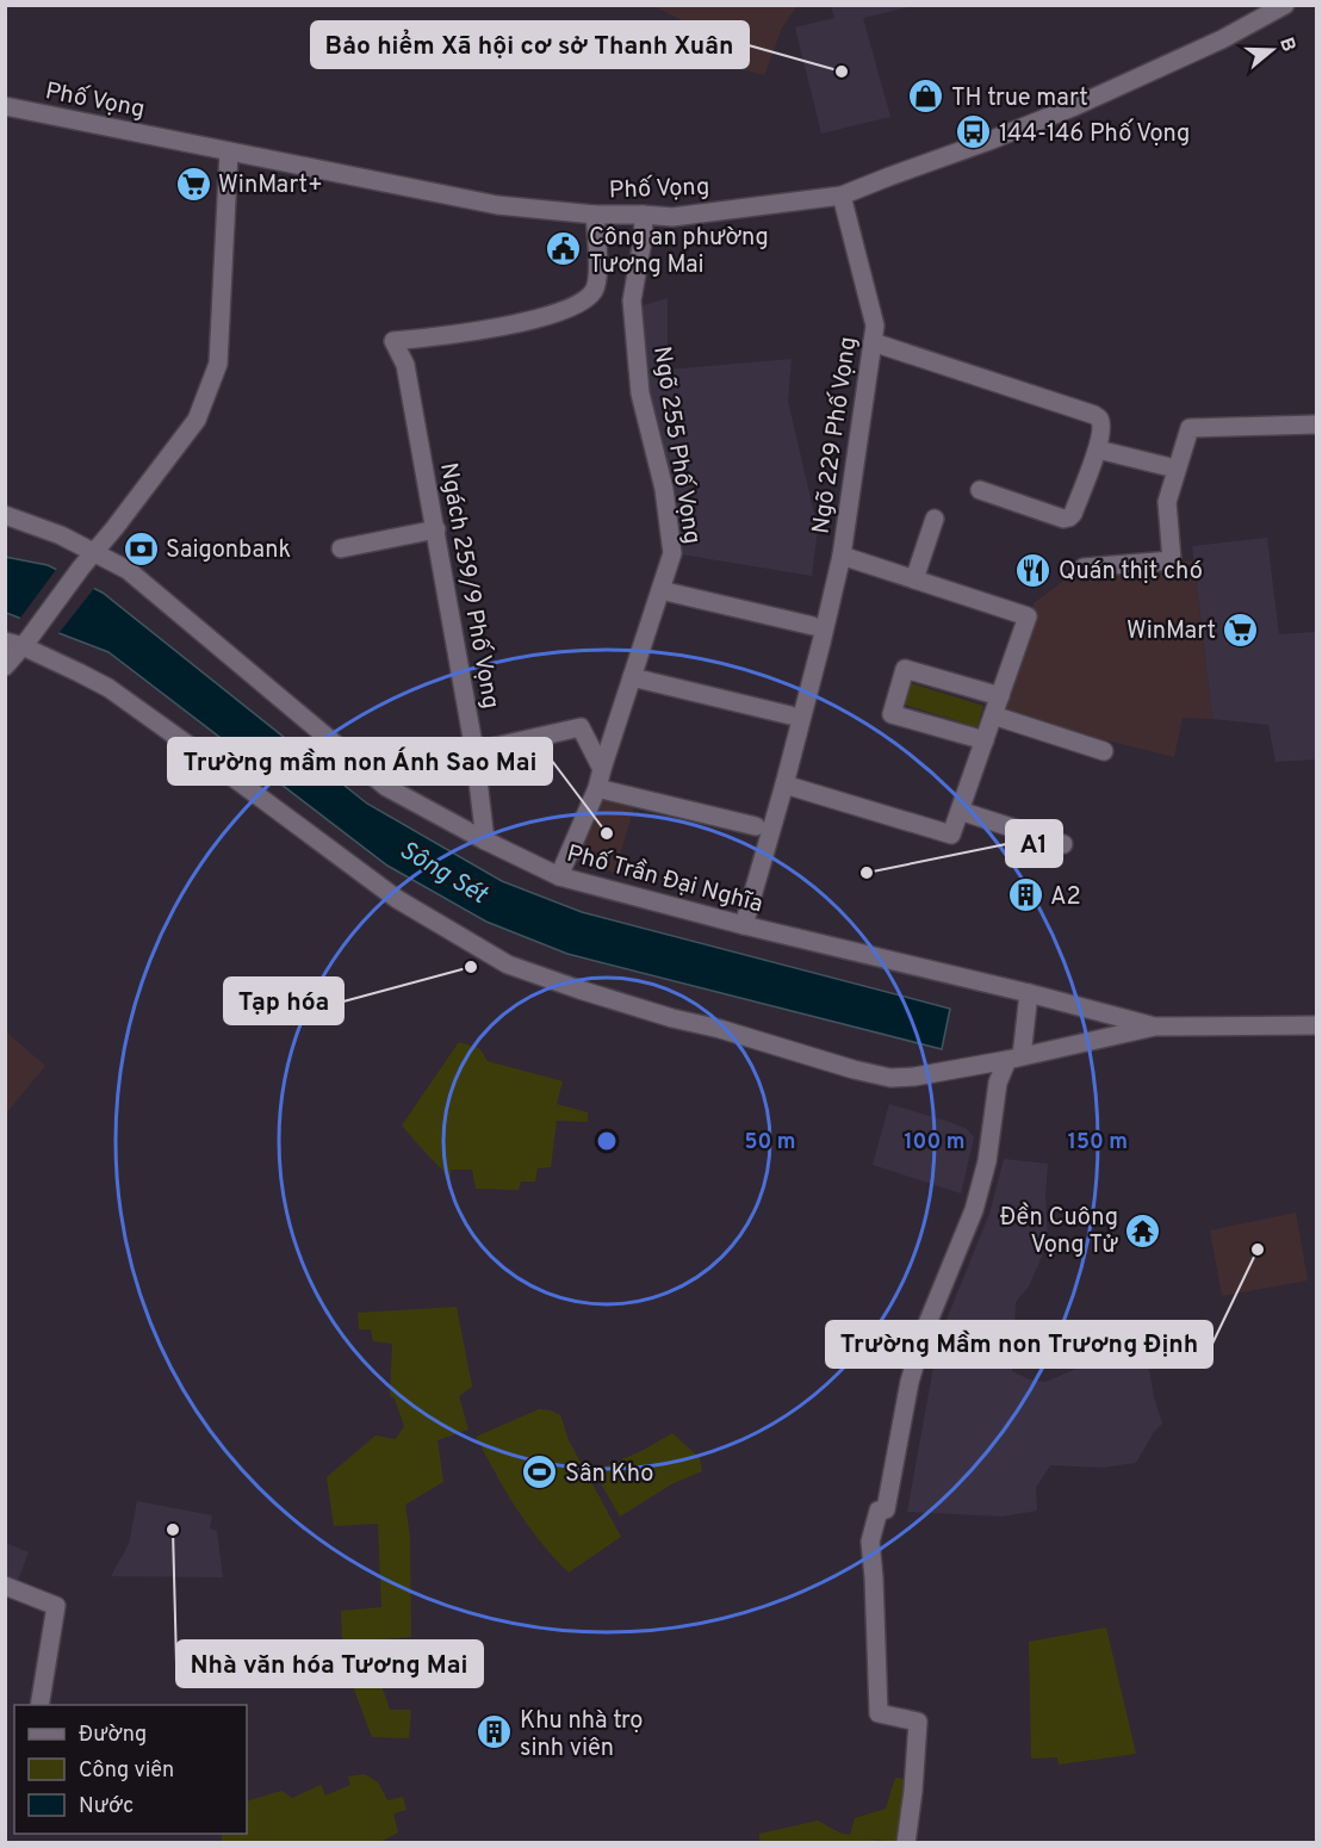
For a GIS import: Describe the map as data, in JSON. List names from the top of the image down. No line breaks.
{"streets":{"street":["Phố Vọng","Ngõ 229 Phố Vọng","Ngõ 255 Phố Vọng","Ngách 259/9 Phố Vọng","Phố Trần Đại Nghĩa"]},"crossings":[["Phố Vọng","Ngõ 229 Phố Vọng"],["Phố Vọng","Ngõ 255 Phố Vọng"],["Phố Vọng","Ngách 259/9 Phố Vọng"],["Ngõ 229 Phố Vọng","Phố Trần Đại Nghĩa"],["Ngõ 255 Phố Vọng","Phố Trần Đại Nghĩa"],["Ngách 259/9 Phố Vọng","Phố Trần Đại Nghĩa"]],"water":["Sông Sét"],"places":{"other":["Bảo hiểm Xã hội cơ sở Thanh Xuân","Trường mầm non Ánh Sao Mai","A1","Tạp hóa","Trường Mầm non Trương Định","Nhà văn hóa Tương Mai"],"shop":["TH true mart"],"bus stop":["144-146 Phố Vọng"],"supermarket":["WinMart+","WinMart"],"public building":["Công an phường Tương Mai"],"bank":["Saigonbank"],"restaurant":["Quán thịt chó"],"building":["A2","Khu nhà trọ sinh viên"],"temple":["Đền Cuông Vọng Tử"],"sports":["Sân Kho"]},"legend":["Đường","Công viên","Nước"],"north":"right","rings":["50 m","100 m","150 m"]}
